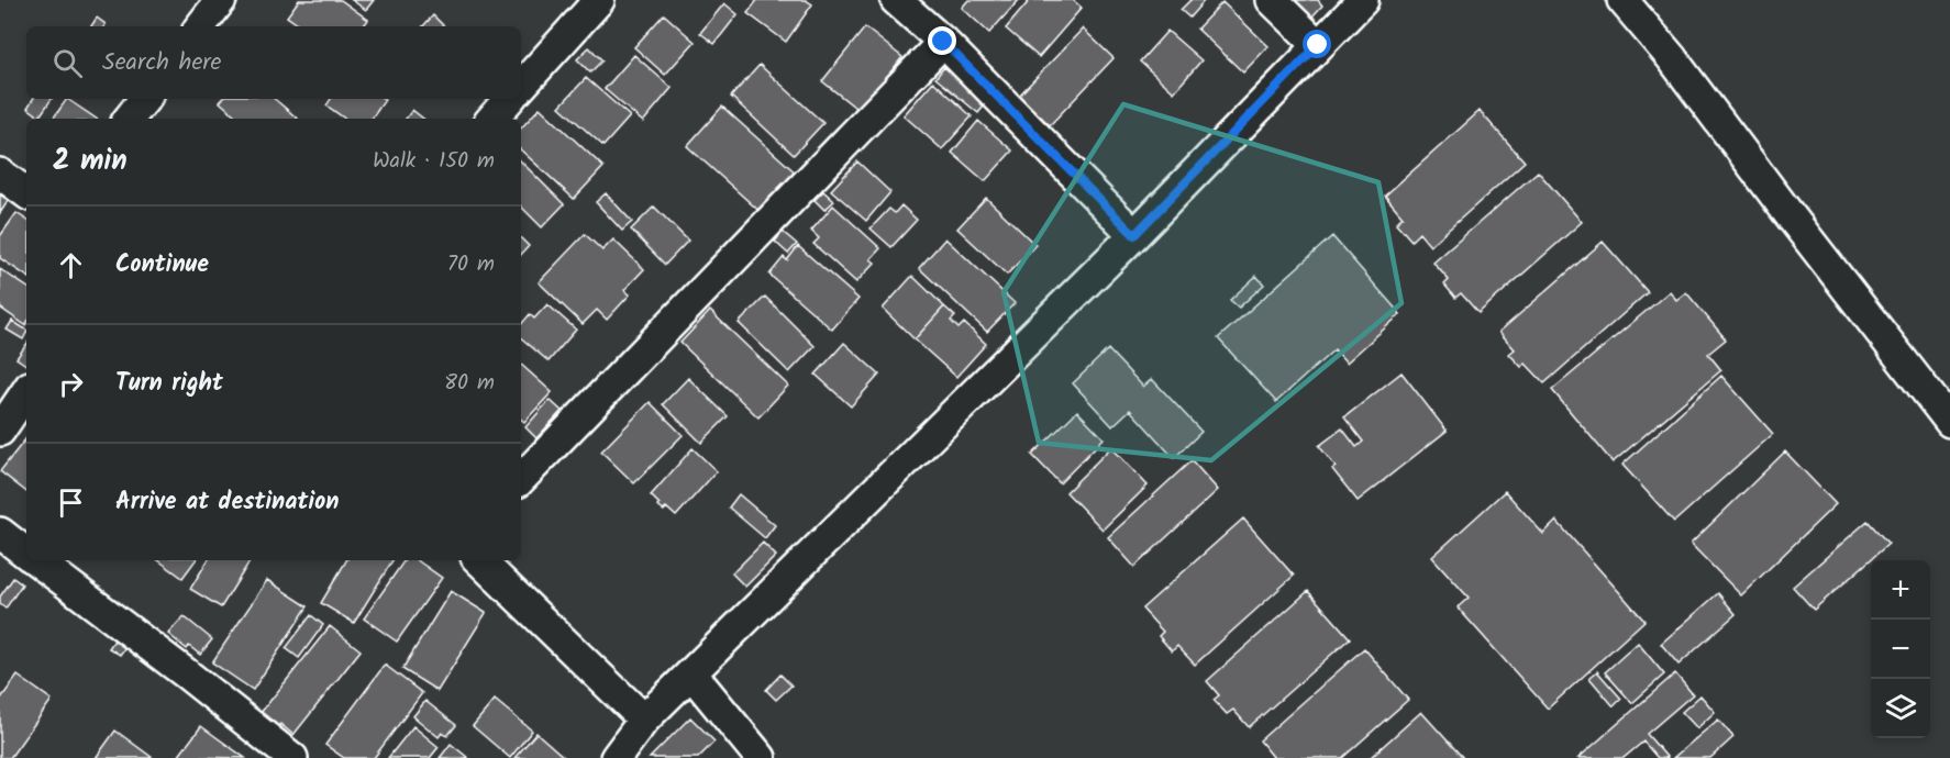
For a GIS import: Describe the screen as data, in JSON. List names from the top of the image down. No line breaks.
{"page":{"search":"Search here","heading":["2 min","Walk · 150 m"],"list":[["Continue","70 m"],["Turn right","80 m"],"Arrive at destination"],"map_buttons":["+","−"]}}
